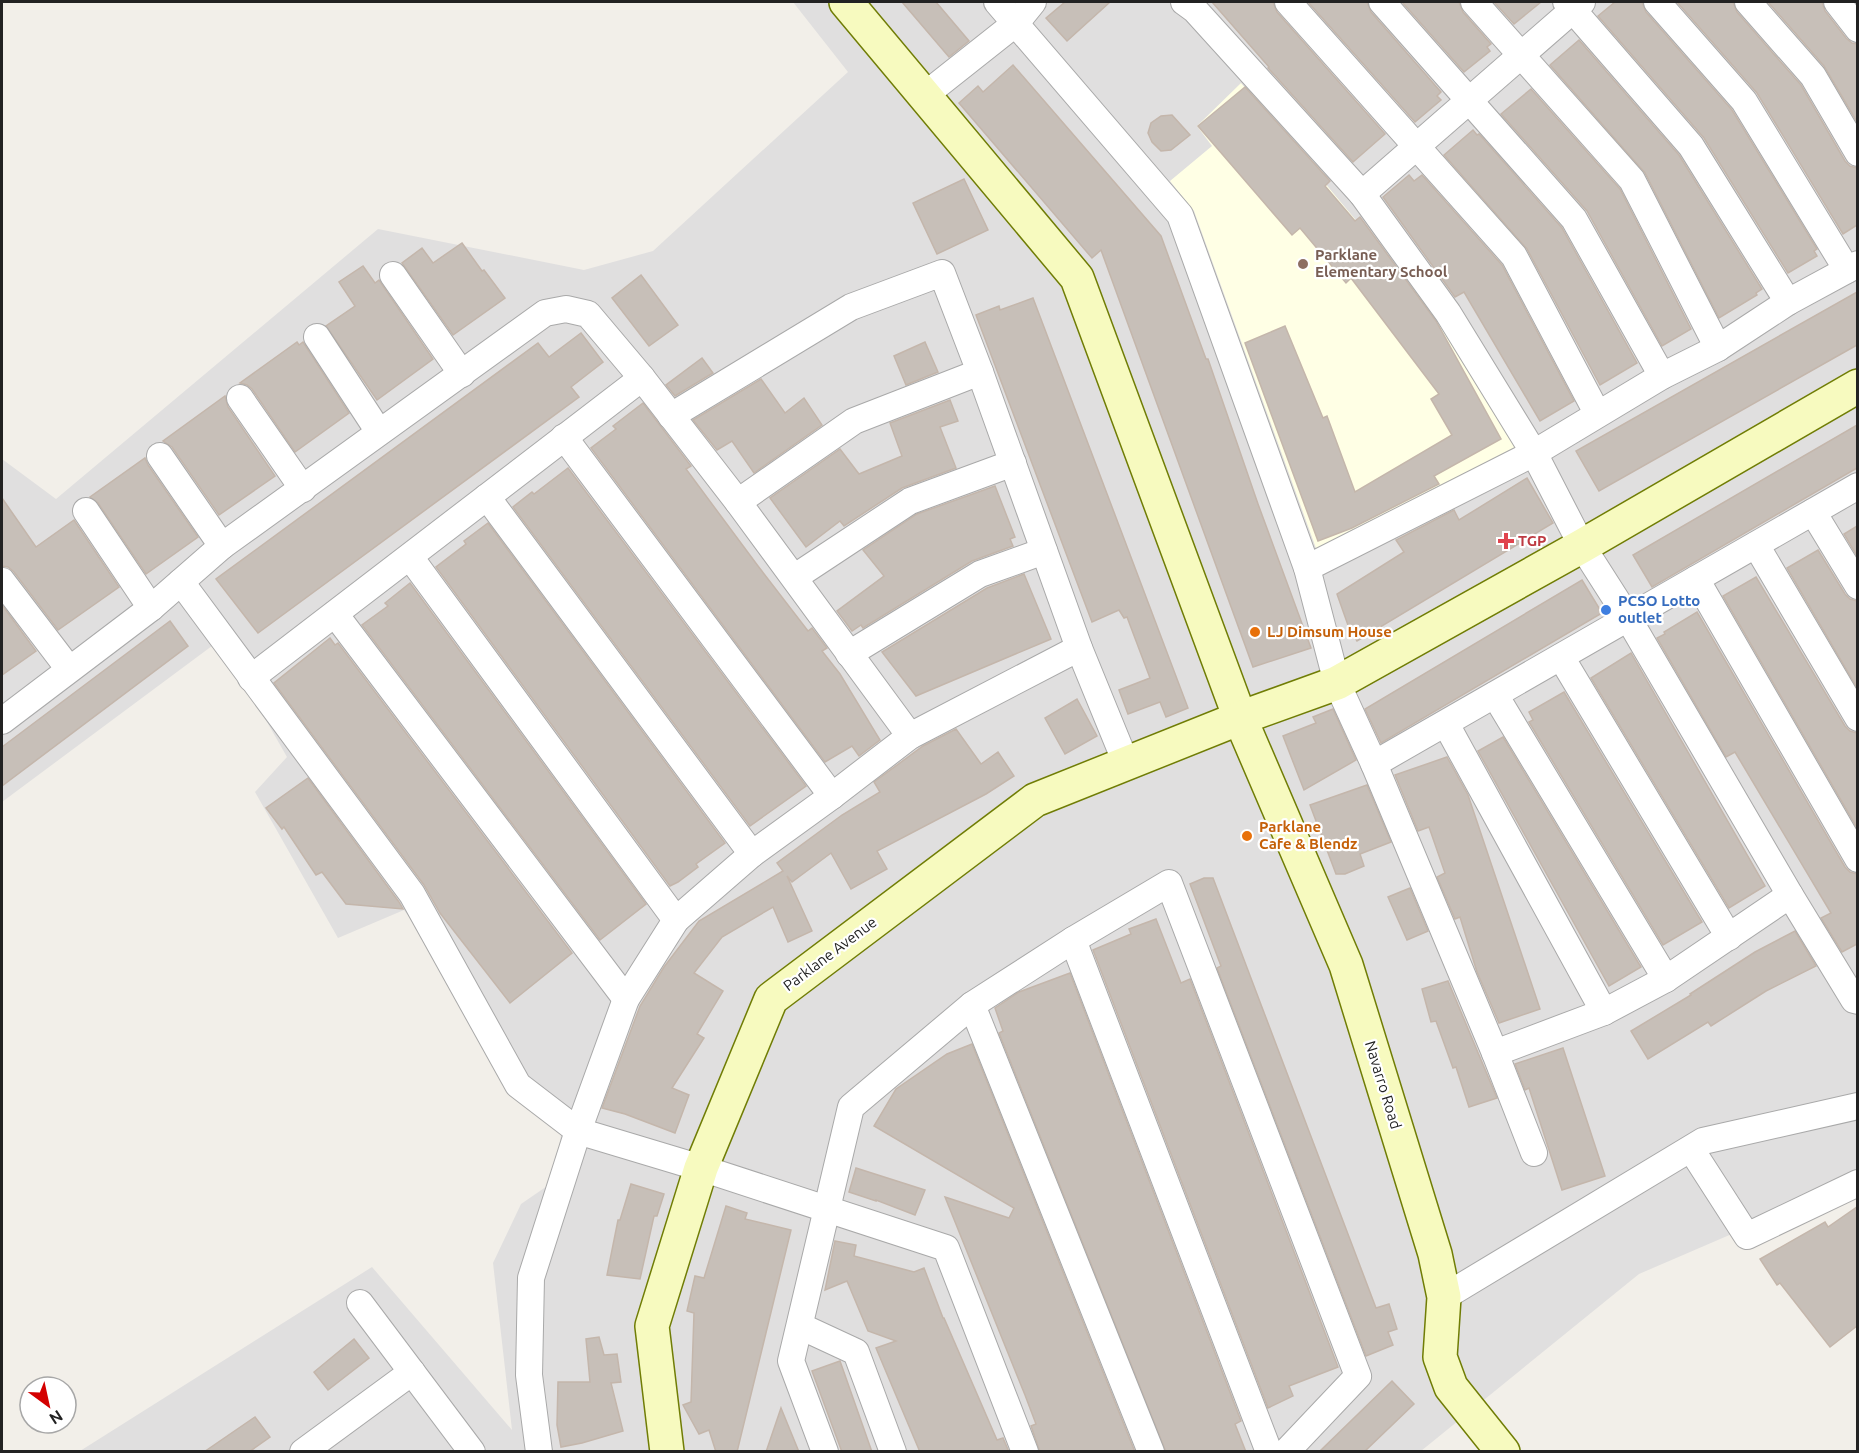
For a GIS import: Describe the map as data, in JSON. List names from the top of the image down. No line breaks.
{"streets":{"street":["Parklane Avenue","Navarro Road"]},"crossings":[["Parklane Avenue","Navarro Road"]],"places":{"other":["Parklane Elementary School","PCSO Lotto outlet","LJ Dimsum House","Parklane Cafe & Blendz"],"health":["TGP"]},"north":"bottom right"}
